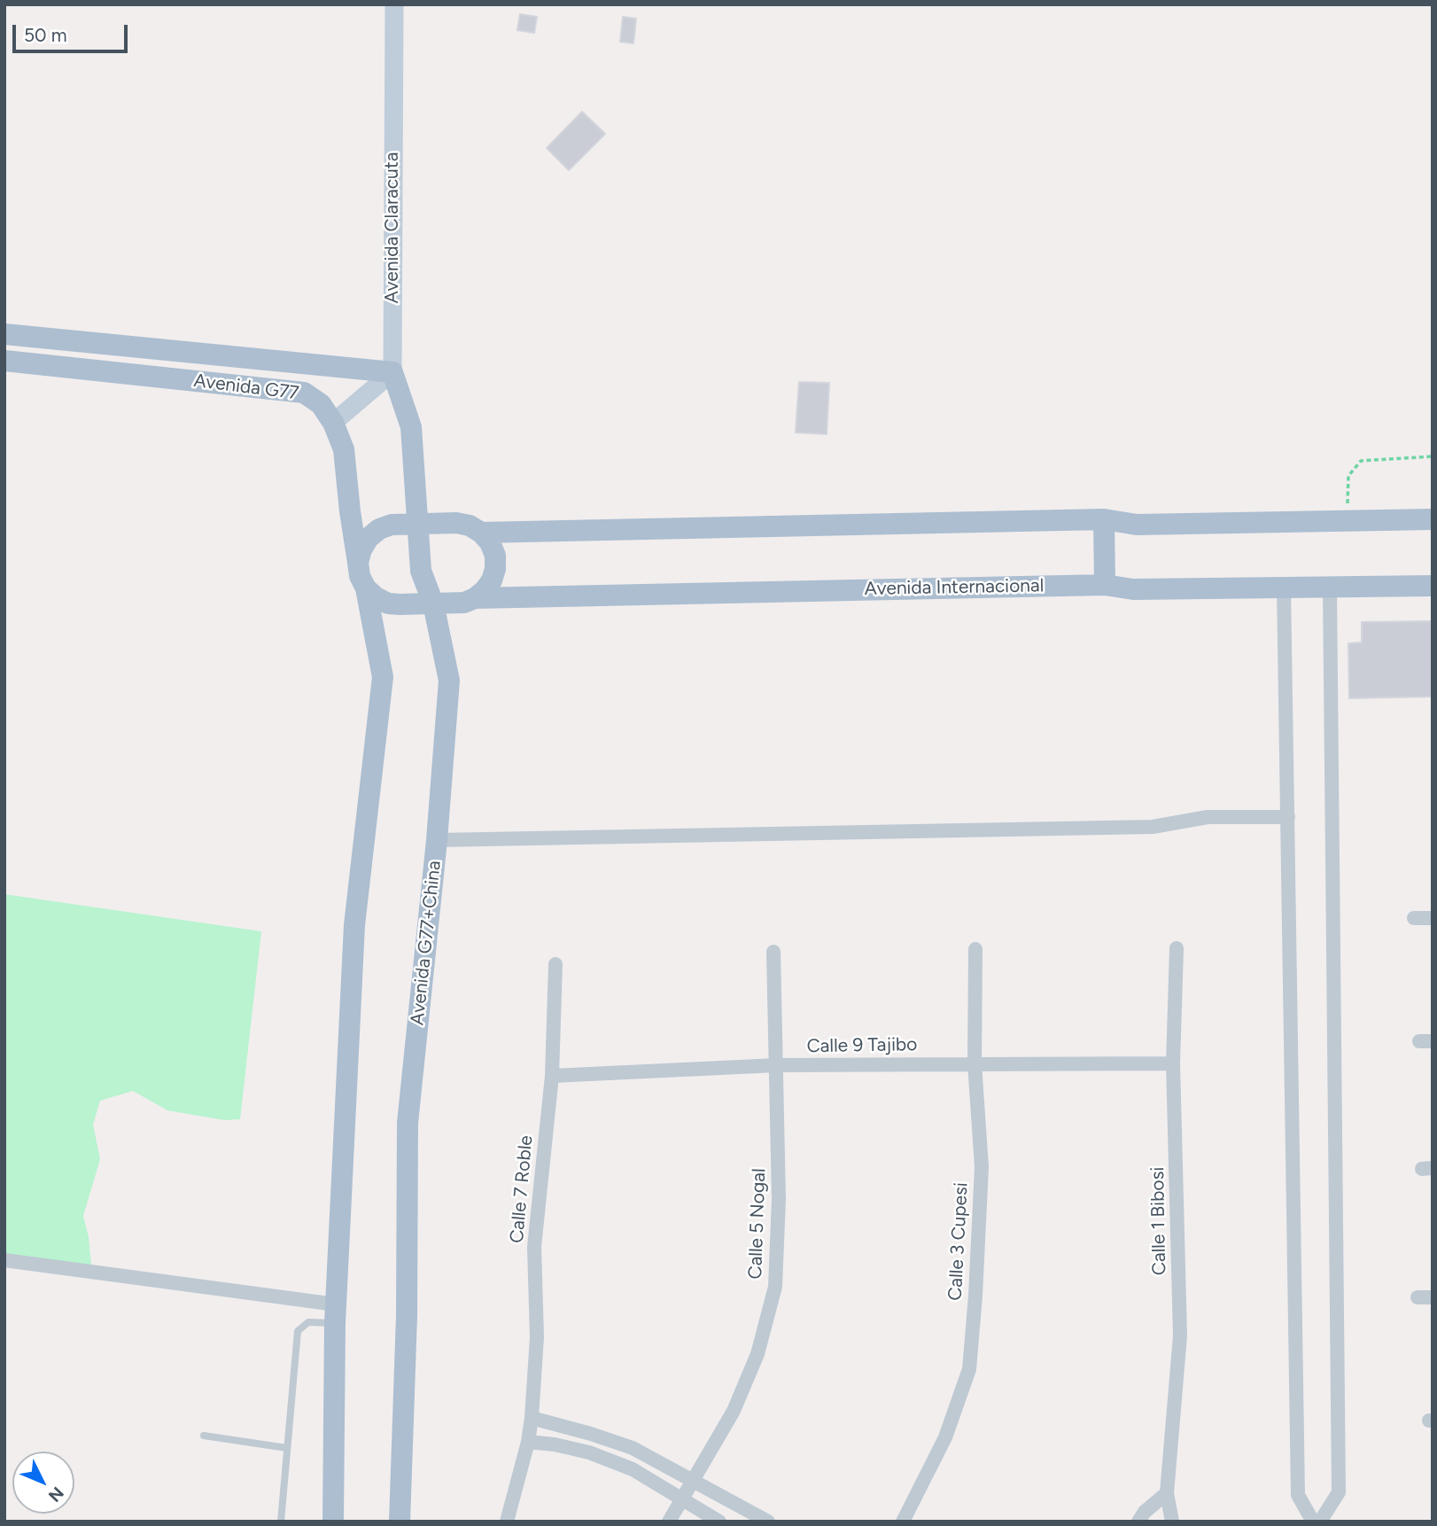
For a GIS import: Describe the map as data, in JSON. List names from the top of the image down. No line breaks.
{"streets":{"main road":["Avenida G77","Avenida Internacional","Avenida G77+China"],"street":["Avenida Claracuta","Calle 9 Tajibo","Calle 7 Roble","Calle 1 Bibosi","Calle 5 Nogal","Calle 3 Cupesi"]},"crossings":[["Avenida Claracuta","Avenida G77"],["Avenida Claracuta","Avenida G77+China"],["Avenida G77","Avenida G77+China"],["Avenida Internacional","Avenida G77+China"],["Calle 9 Tajibo","Calle 7 Roble"],["Calle 9 Tajibo","Calle 1 Bibosi"],["Calle 9 Tajibo","Calle 5 Nogal"],["Calle 9 Tajibo","Calle 3 Cupesi"]],"scale_bar":"50 m","north":"bottom right"}
